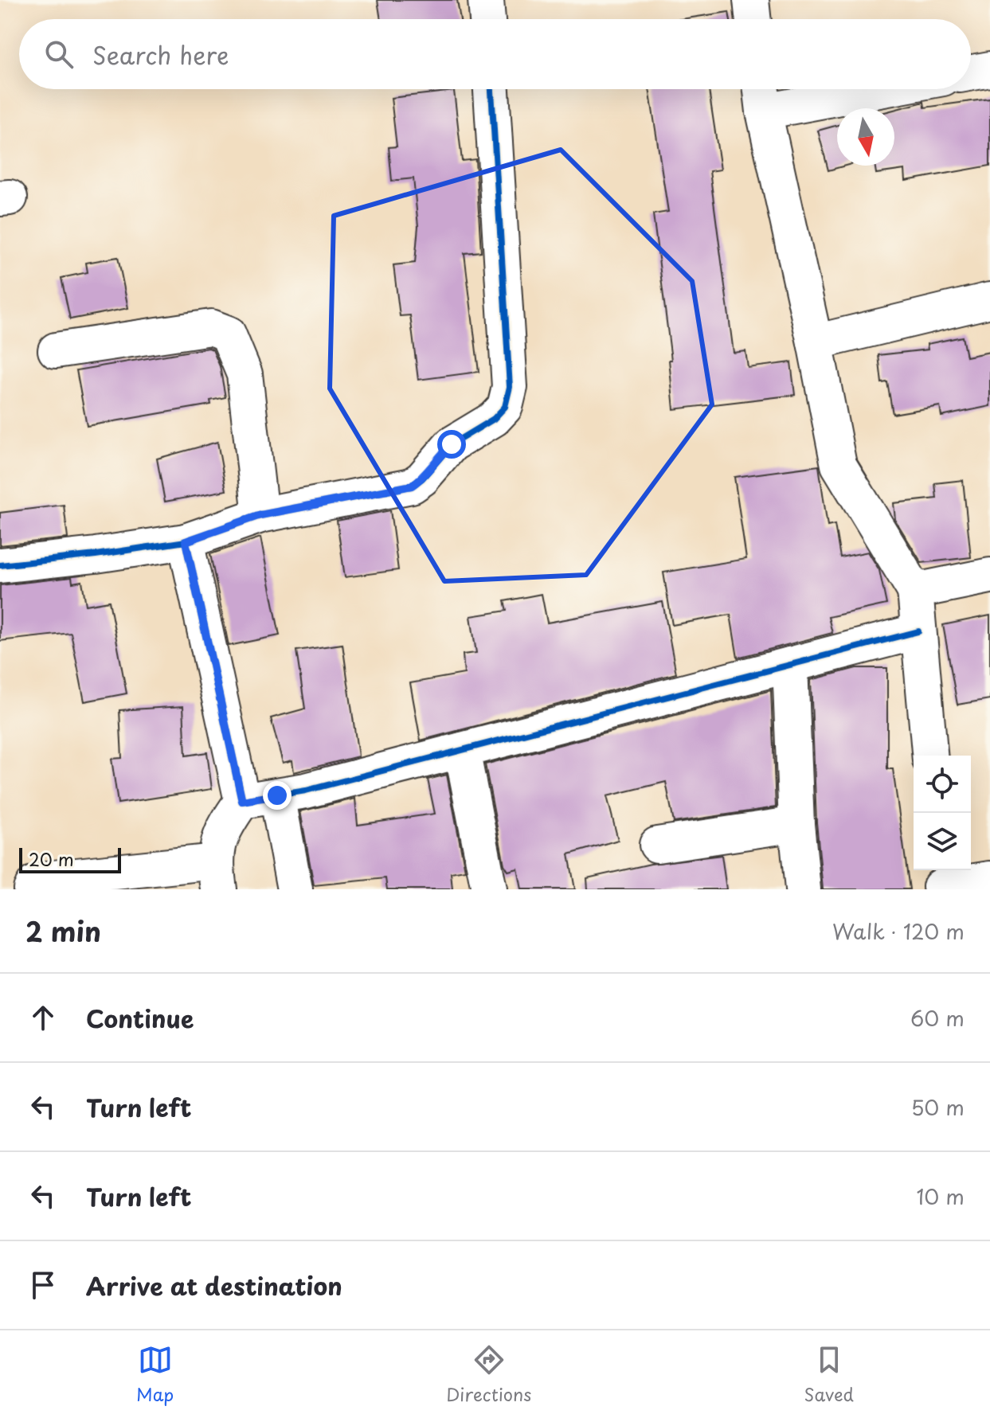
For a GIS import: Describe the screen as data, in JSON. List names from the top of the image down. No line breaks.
{"scale_bar":"20 m","north":"bottom","page":{"search":"Search here","scale":"20 m","heading":["2 min","Walk · 120 m"],"list":[["Continue","60 m"],["Turn left","50 m"],["Turn left","10 m"],"Arrive at destination"],"nav":["Map","Directions","Saved"]}}
